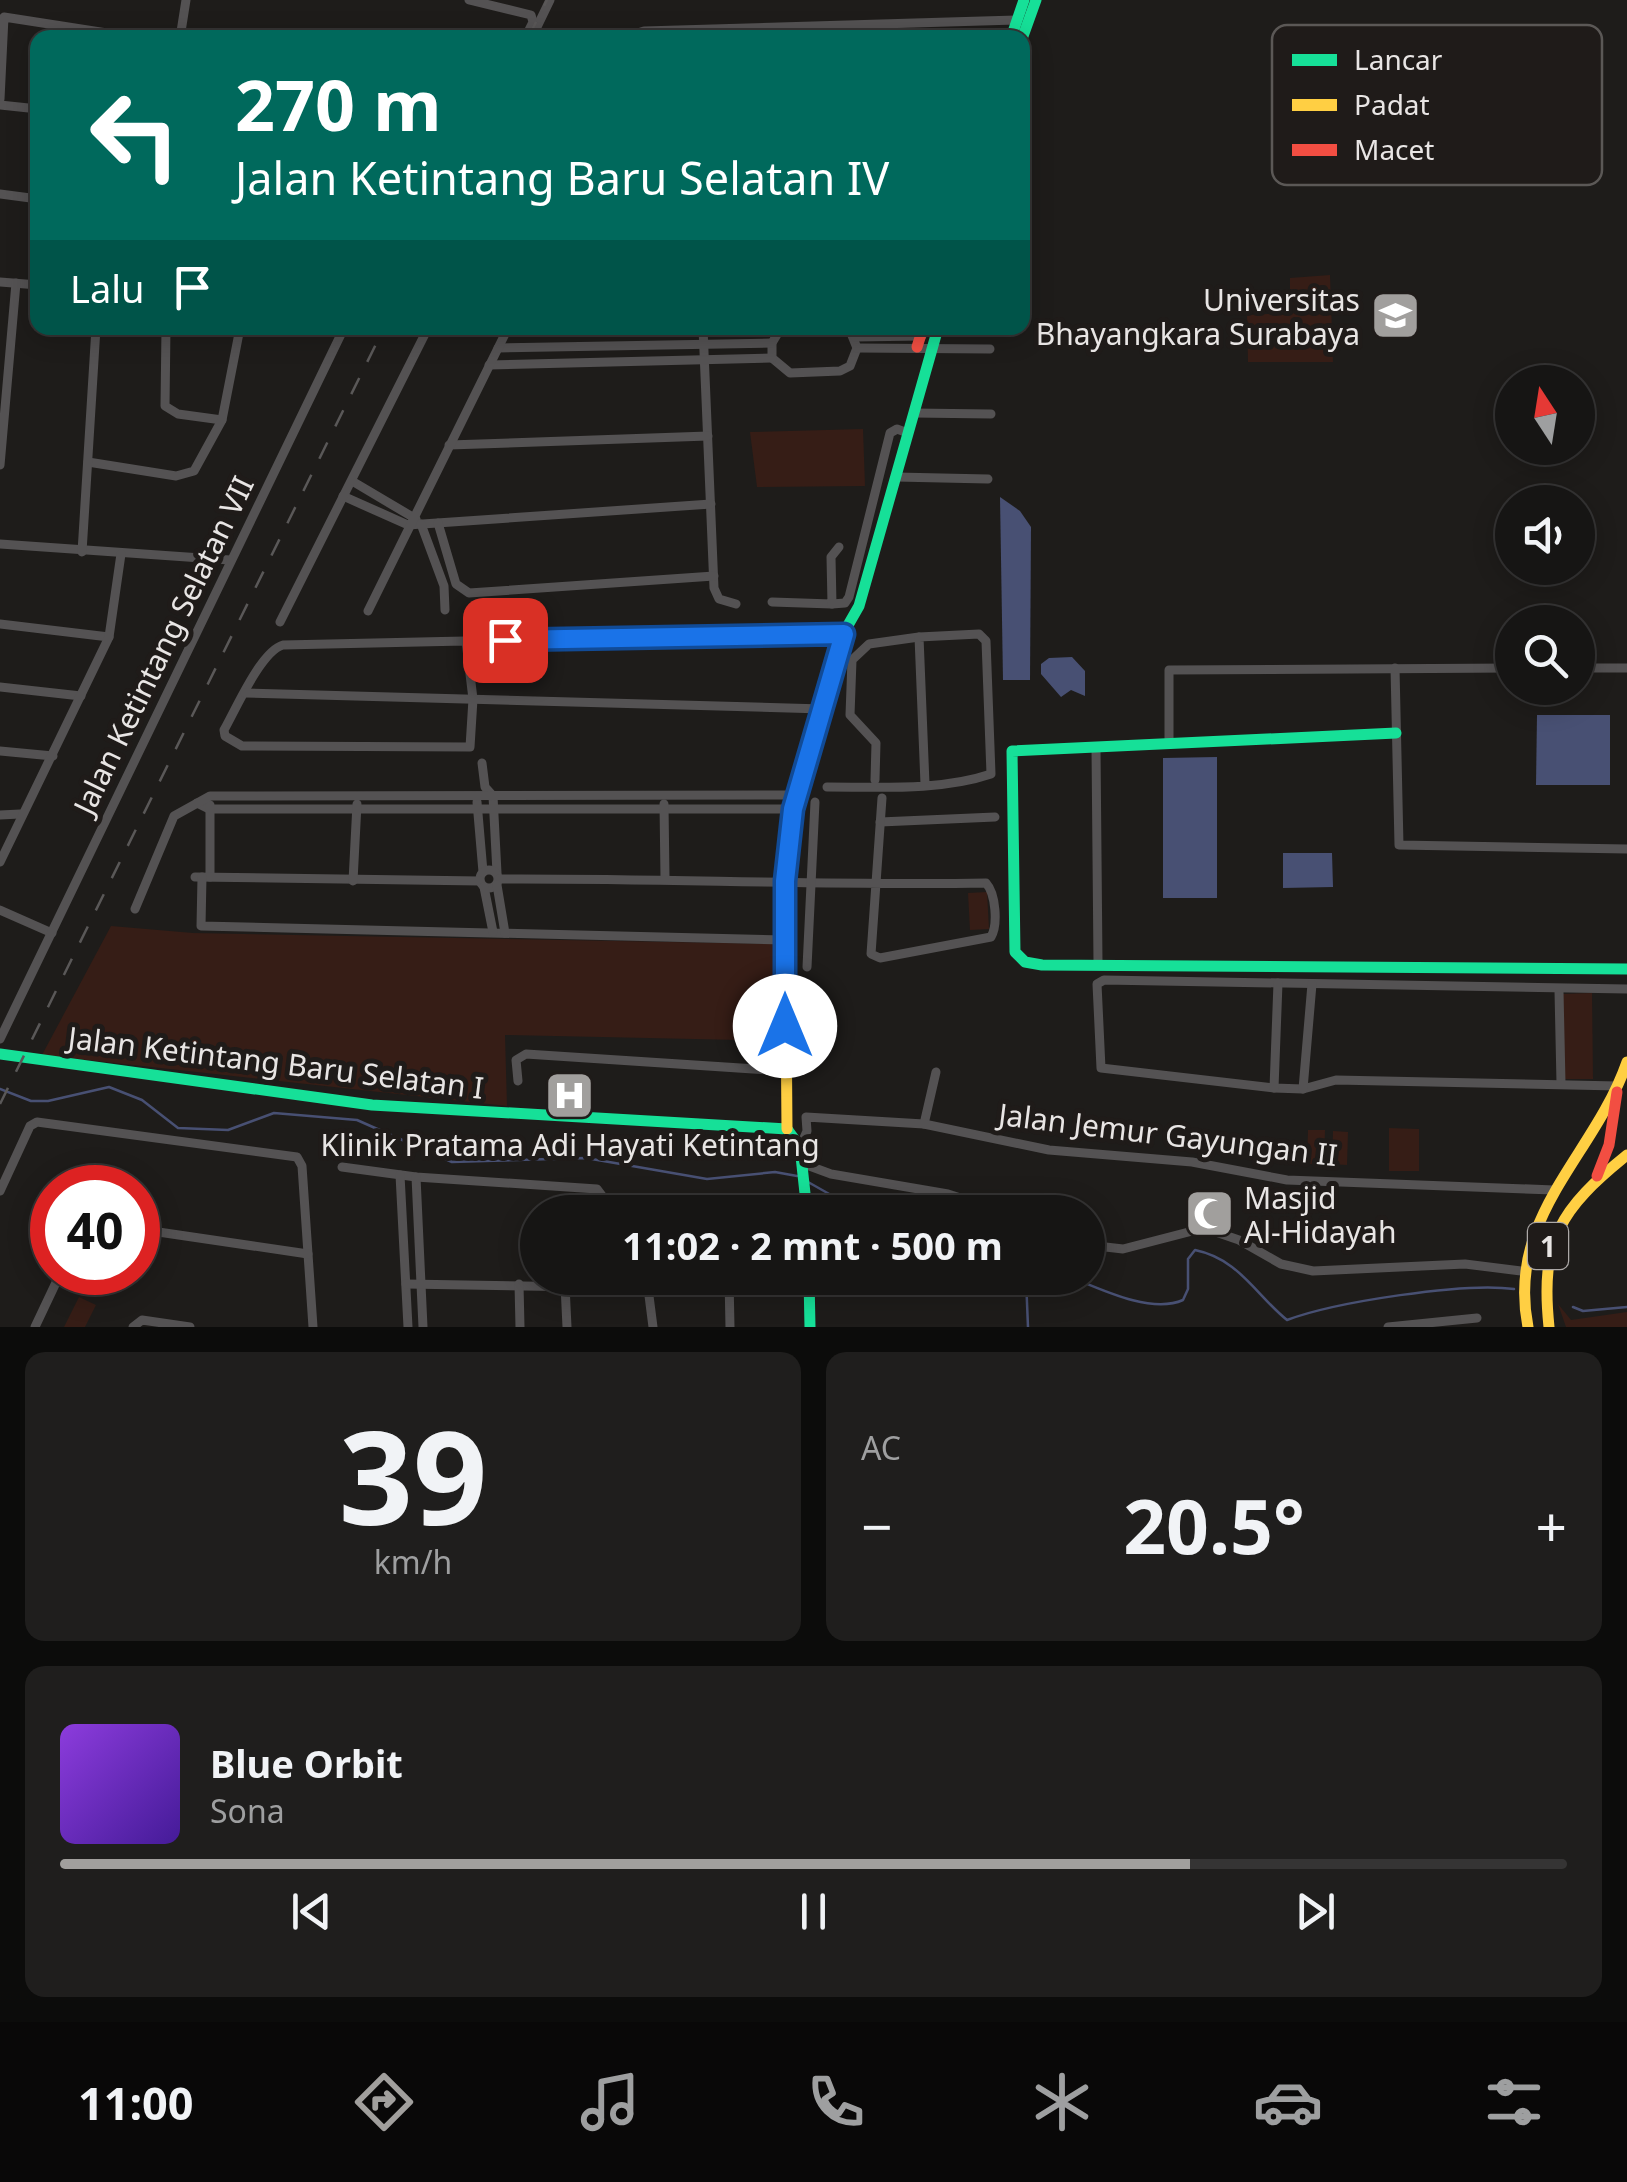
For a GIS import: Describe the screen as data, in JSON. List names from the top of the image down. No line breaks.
{"streets":{"main road":["Jalan Ketintang Baru Selatan I","1"],"street":["Jalan Ketintang Selatan VII","Jalan Jemur Gayungan II"]},"crossings":[["Jalan Jemur Gayungan II","1"]],"places":{"school or university":["Universitas Bhayangkara Surabaya"],"hospital":["Klinik Pratama Adi Hayati Ketintang"],"mosque":["Masjid Al-Hidayah"]},"legend":["Lancar","Padat","Macet"],"north":"top","page":{"turn":["270 m","Jalan Ketintang Baru Selatan IV"],"then":"Lalu","limit":"40","trip":"11:02 · 2 mnt · 500 m","tile":[["39","km/h"],"AC"],"heat":["−","20.5°","+"],"song":["Blue Orbit","Sona"],"tabs":"11:00"}}
